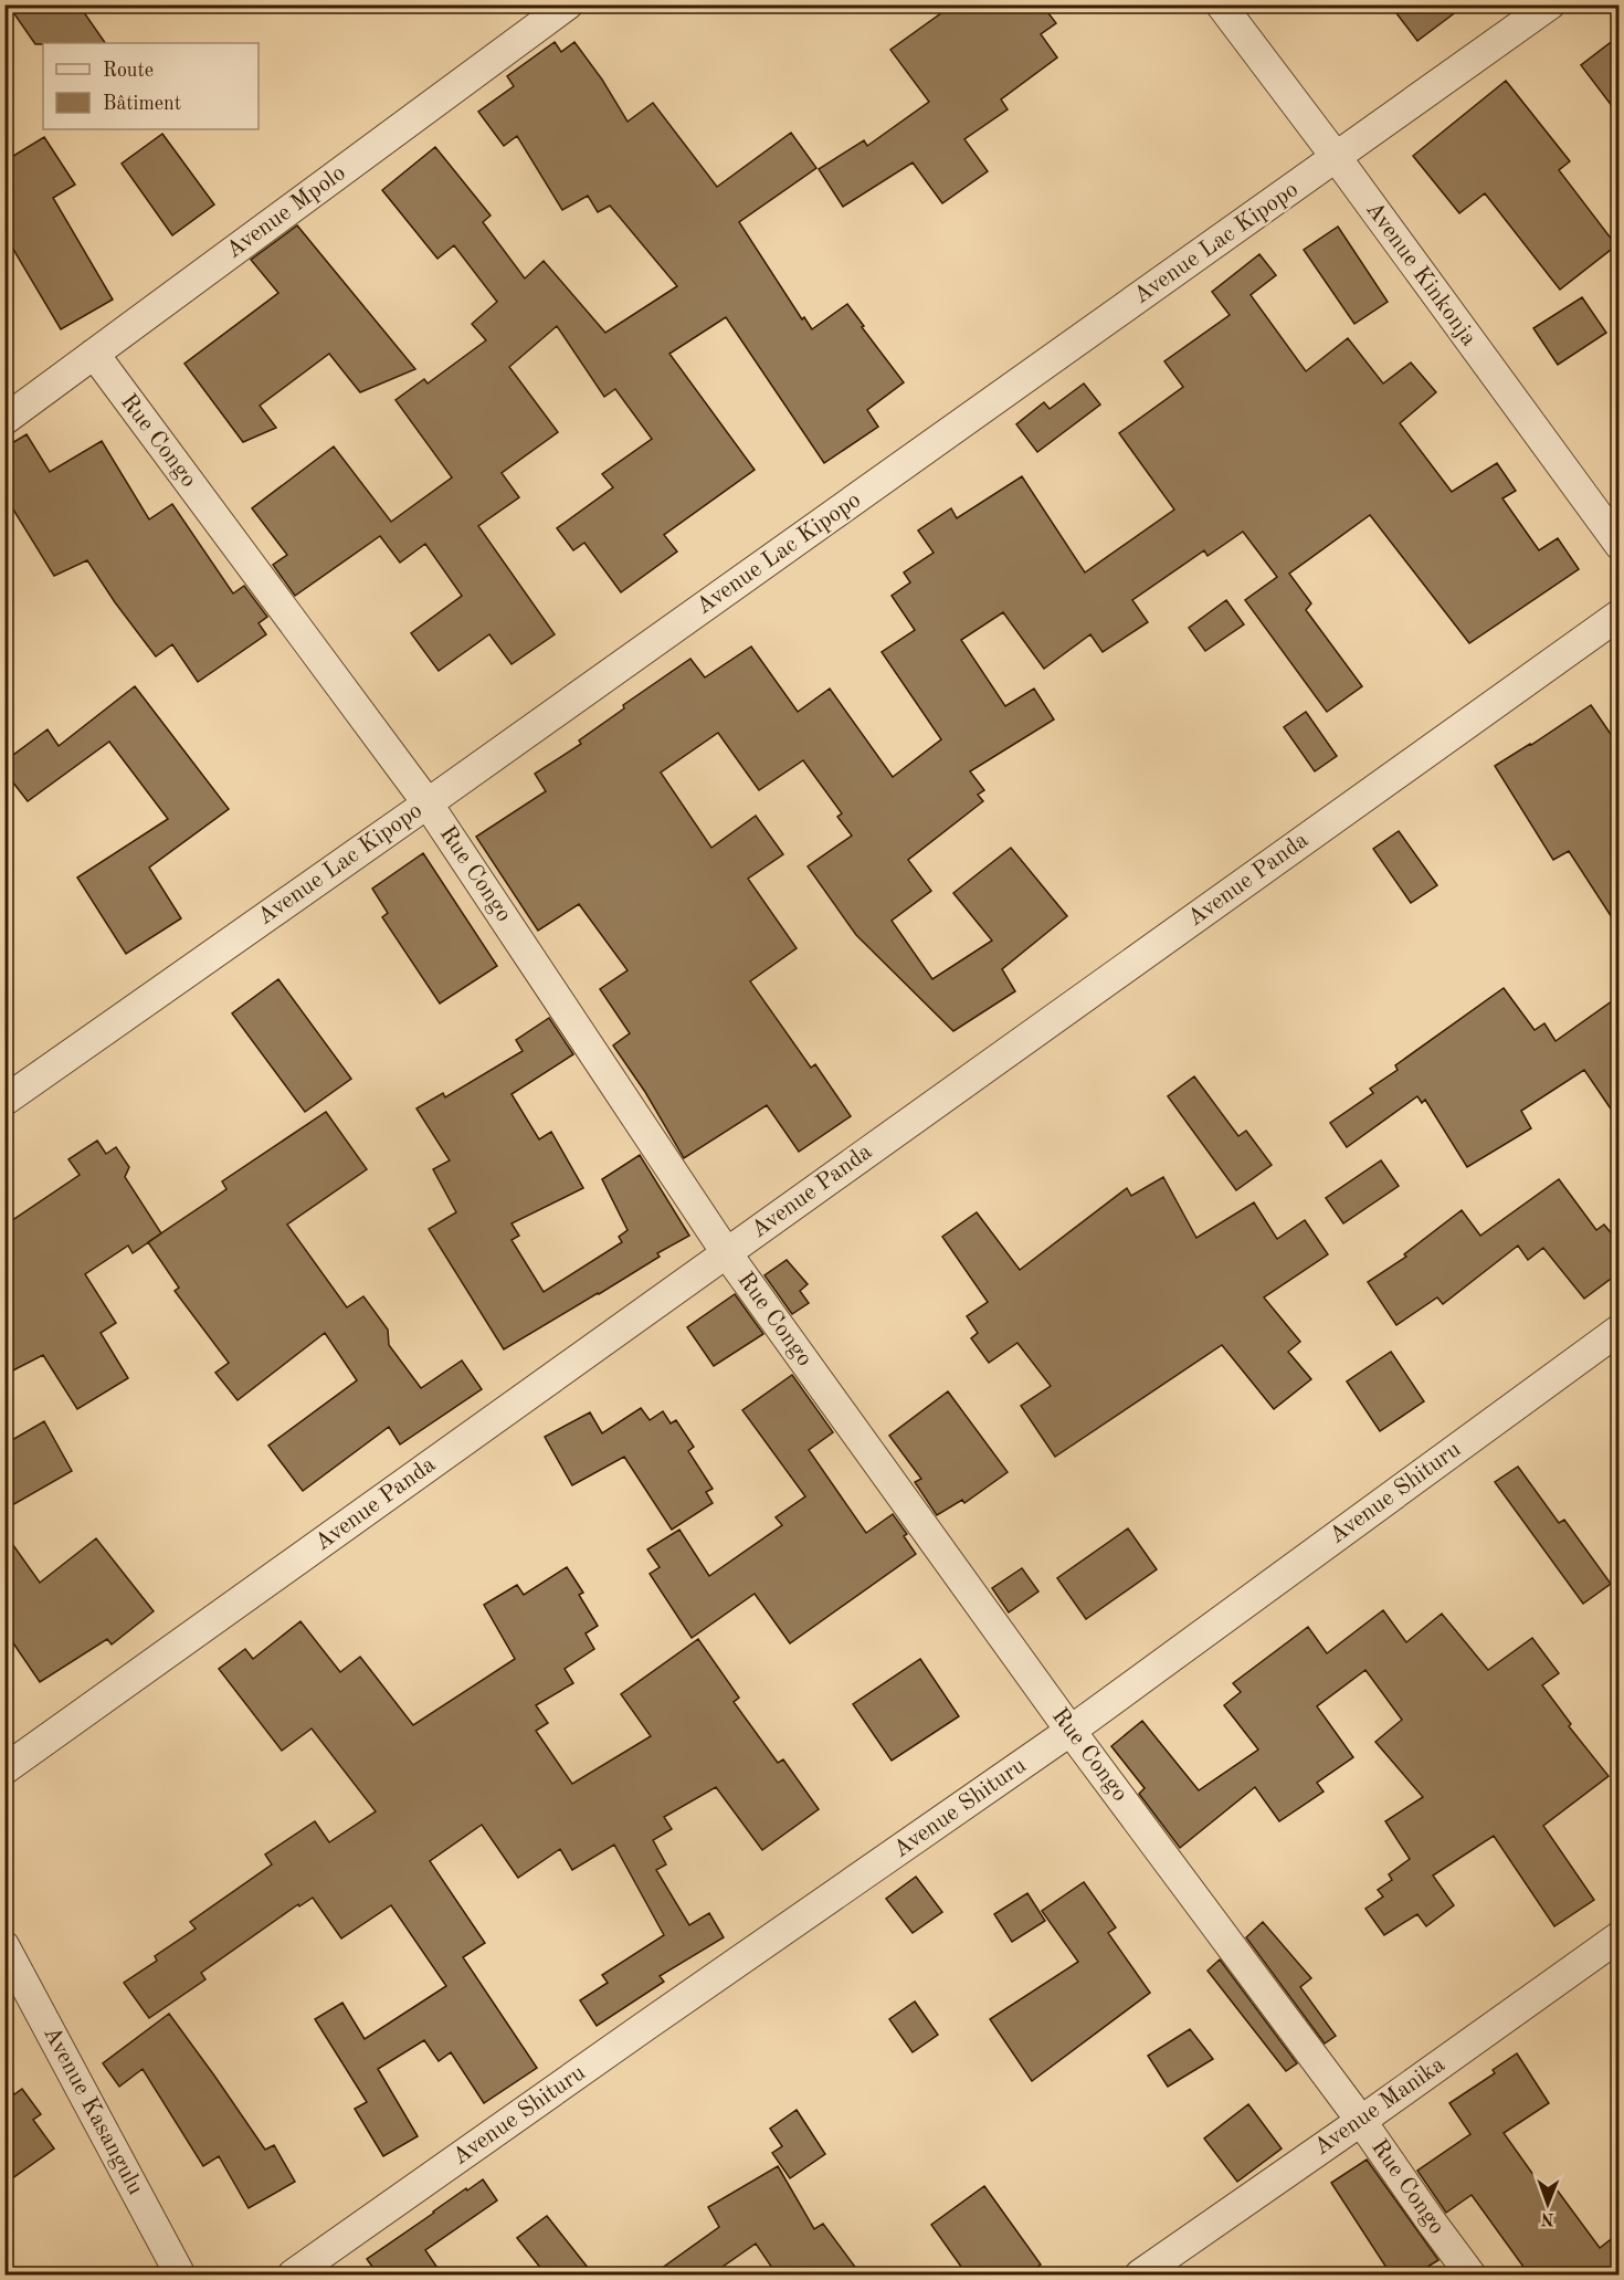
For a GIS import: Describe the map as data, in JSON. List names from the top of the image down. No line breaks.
{"streets":{"street":["Avenue Mpolo","Avenue Lac Kipopo","Avenue Kinkonja","Rue Congo","Avenue Panda","Avenue Shituru","Avenue Manika","Avenue Kasangulu"]},"crossings":[["Avenue Mpolo","Rue Congo"],["Avenue Lac Kipopo","Avenue Kinkonja"],["Avenue Lac Kipopo","Rue Congo"],["Rue Congo","Avenue Panda"],["Rue Congo","Avenue Shituru"],["Rue Congo","Avenue Manika"]],"legend":["Route","Bâtiment"],"north":"bottom"}
